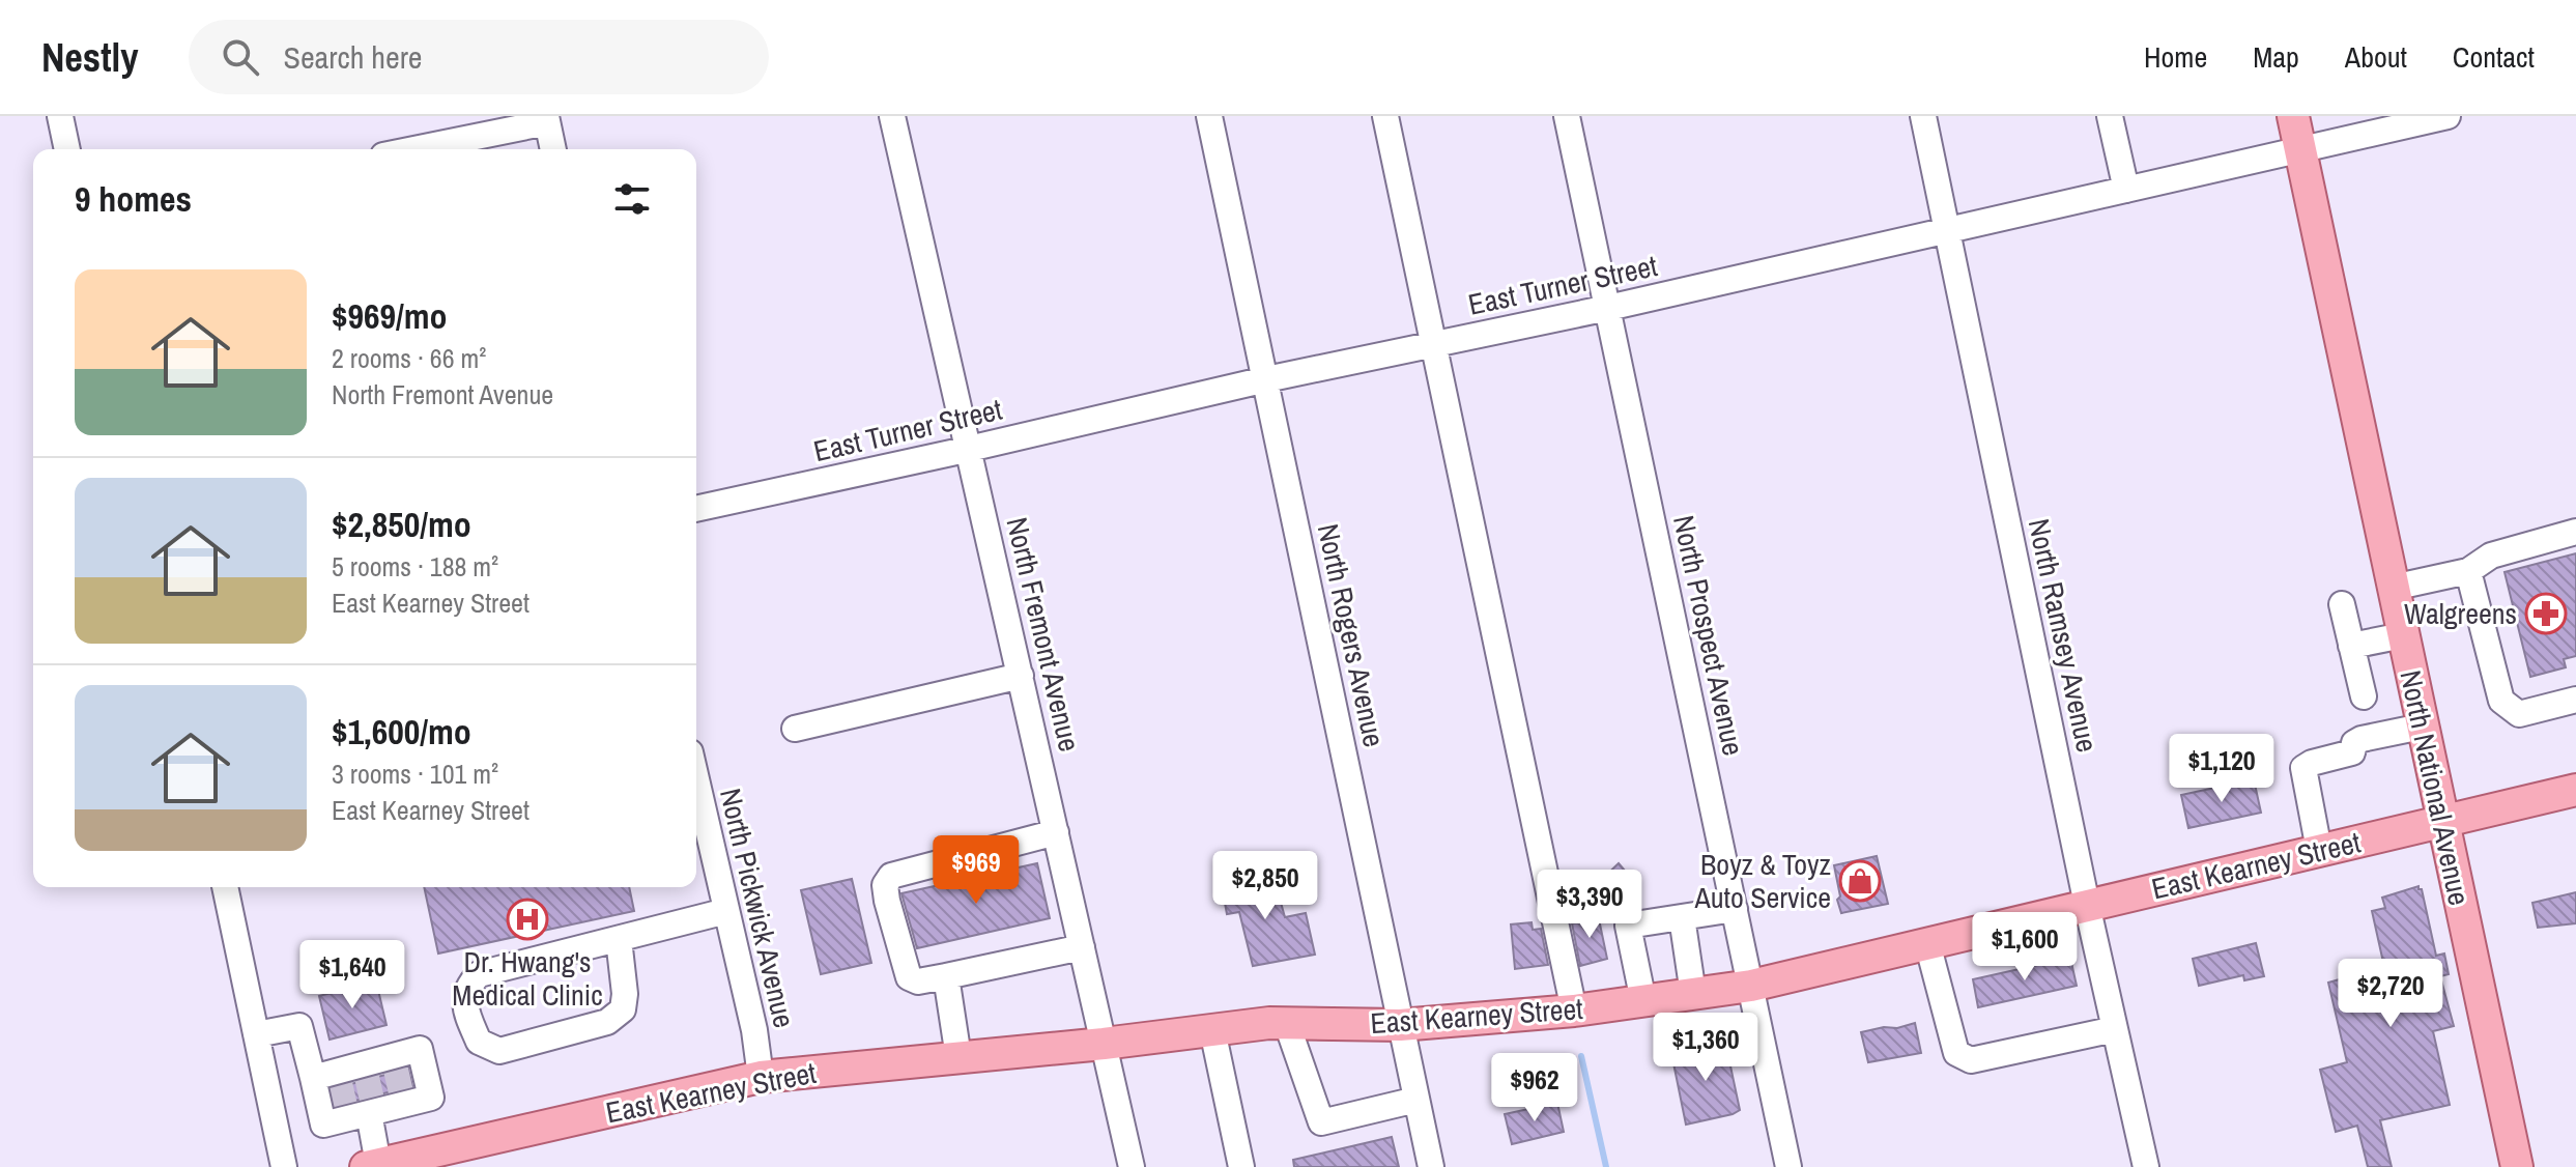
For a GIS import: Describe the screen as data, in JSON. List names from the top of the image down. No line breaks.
{"streets":{"main road":["North National Avenue","East Kearney Street"],"street":["East Turner Street","North Fremont Avenue","North Rogers Avenue","North Prospect Avenue","North Ramsey Avenue","North Pickwick Avenue"]},"crossings":[["East Turner Street","North Fremont Avenue"],["East Turner Street","North Rogers Avenue"],["East Turner Street","North Prospect Avenue"],["East Turner Street","North Ramsey Avenue"],["East Turner Street","North National Avenue"],["North Fremont Avenue","East Kearney Street"],["North Rogers Avenue","East Kearney Street"],["North Prospect Avenue","East Kearney Street"],["North Ramsey Avenue","East Kearney Street"],["North National Avenue","East Kearney Street"],["East Kearney Street","North Pickwick Avenue"]],"places":{"pharmacy":["Walgreens"],"shop":["Boyz & Toyz Auto Service"],"hospital":["Dr. Hwang's Medical Clinic"]},"page":{"header":"Nestly","search":"Search here","nav":["Home","Map","About","Contact"],"heading":"9 homes","list":[{"name":"$969/mo","note":"2 rooms · 66 m² · North Fremont Avenue"},{"name":"$2,850/mo","note":"5 rooms · 188 m² · East Kearney Street"},{"name":"$1,600/mo","note":"3 rooms · 101 m² · East Kearney Street"}],"price":["$1,120","$969","$2,850","$3,390","$1,600","$1,640","$2,720","$1,360","$962"]}}
